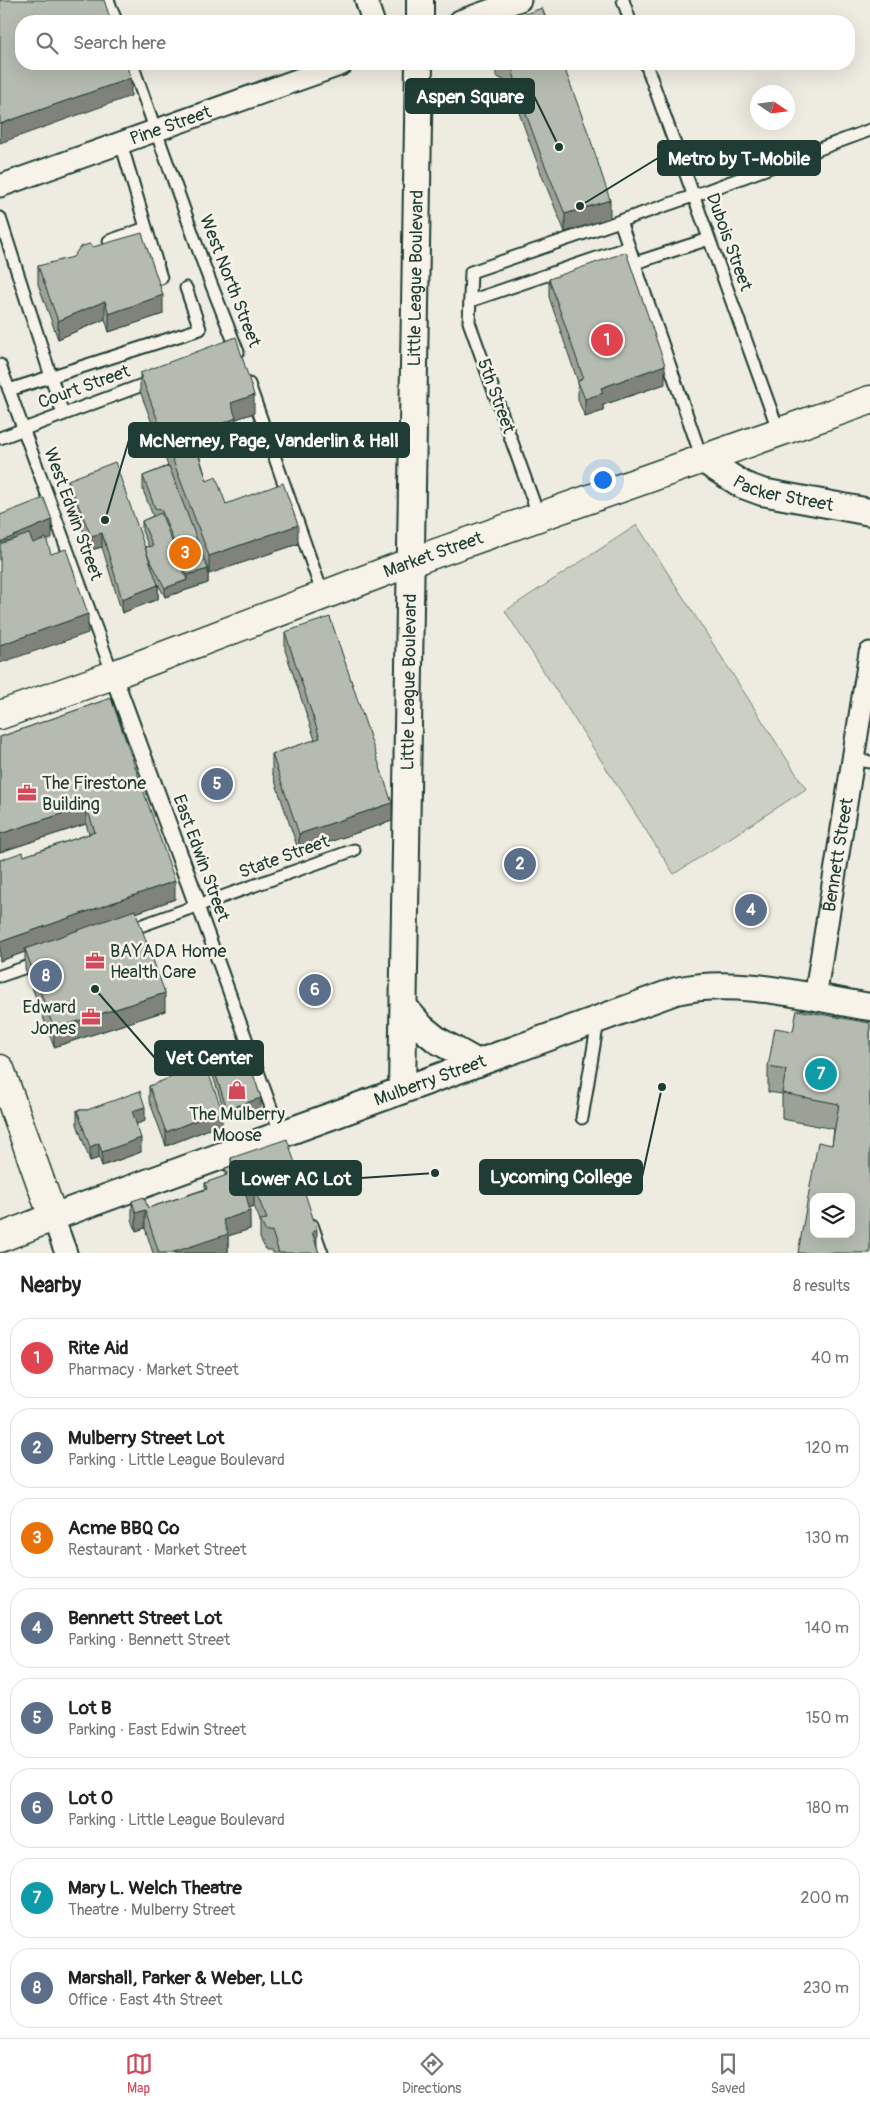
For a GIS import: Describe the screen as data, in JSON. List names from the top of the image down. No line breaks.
{"streets":{"main road":["Market Street","Mulberry Street"],"street":["Pine Street","Little League Boulevard","Packer Street","Bennett Street","East Edwin Street"],"lane":["Dubois Street","West North Street","Court Street","5th Street","West Edwin Street","State Street"]},"crossings":[["Pine Street","West North Street"],["Dubois Street","Market Street"],["Little League Boulevard","Market Street"],["Little League Boulevard","Mulberry Street"],["Court Street","West Edwin Street"],["5th Street","Market Street"],["Packer Street","Market Street"],["West Edwin Street","Market Street"],["West Edwin Street","East Edwin Street"],["Market Street","East Edwin Street"],["Bennett Street","Mulberry Street"],["State Street","East Edwin Street"],["East Edwin Street","Mulberry Street"]],"places":{"other":["Aspen Square","Metro by T-Mobile","McNerney, Page, Vanderlin & Hall","Vet Center","Lycoming College","Lower AC Lot"],"office":["The Firestone Building","BAYADA Home Health Care","Edward Jones"],"shop":["The Mulberry Moose"]},"north":"right","page":{"search":"Search here","pins":["1","3","5","2","4","8","6","7"],"heading":["Nearby","8 results"],"list":[{"mark":"1","name":"Rite Aid","note":"Pharmacy · Market Street","value":"40 m"},{"mark":"2","name":"Mulberry Street Lot","note":"Parking · Little League Boulevard","value":"120 m"},{"mark":"3","name":"Acme BBQ Co","note":"Restaurant · Market Street","value":"130 m"},{"mark":"4","name":"Bennett Street Lot","note":"Parking · Bennett Street","value":"140 m"},{"mark":"5","name":"Lot B","note":"Parking · East Edwin Street","value":"150 m"},{"mark":"6","name":"Lot O","note":"Parking · Little League Boulevard","value":"180 m"},{"mark":"7","name":"Mary L. Welch Theatre","note":"Theatre · Mulberry Street","value":"200 m"},{"mark":"8","name":"Marshall, Parker & Weber, LLC","note":"Office · East 4th Street","value":"230 m"}],"nav":["Map","Directions","Saved"]}}
